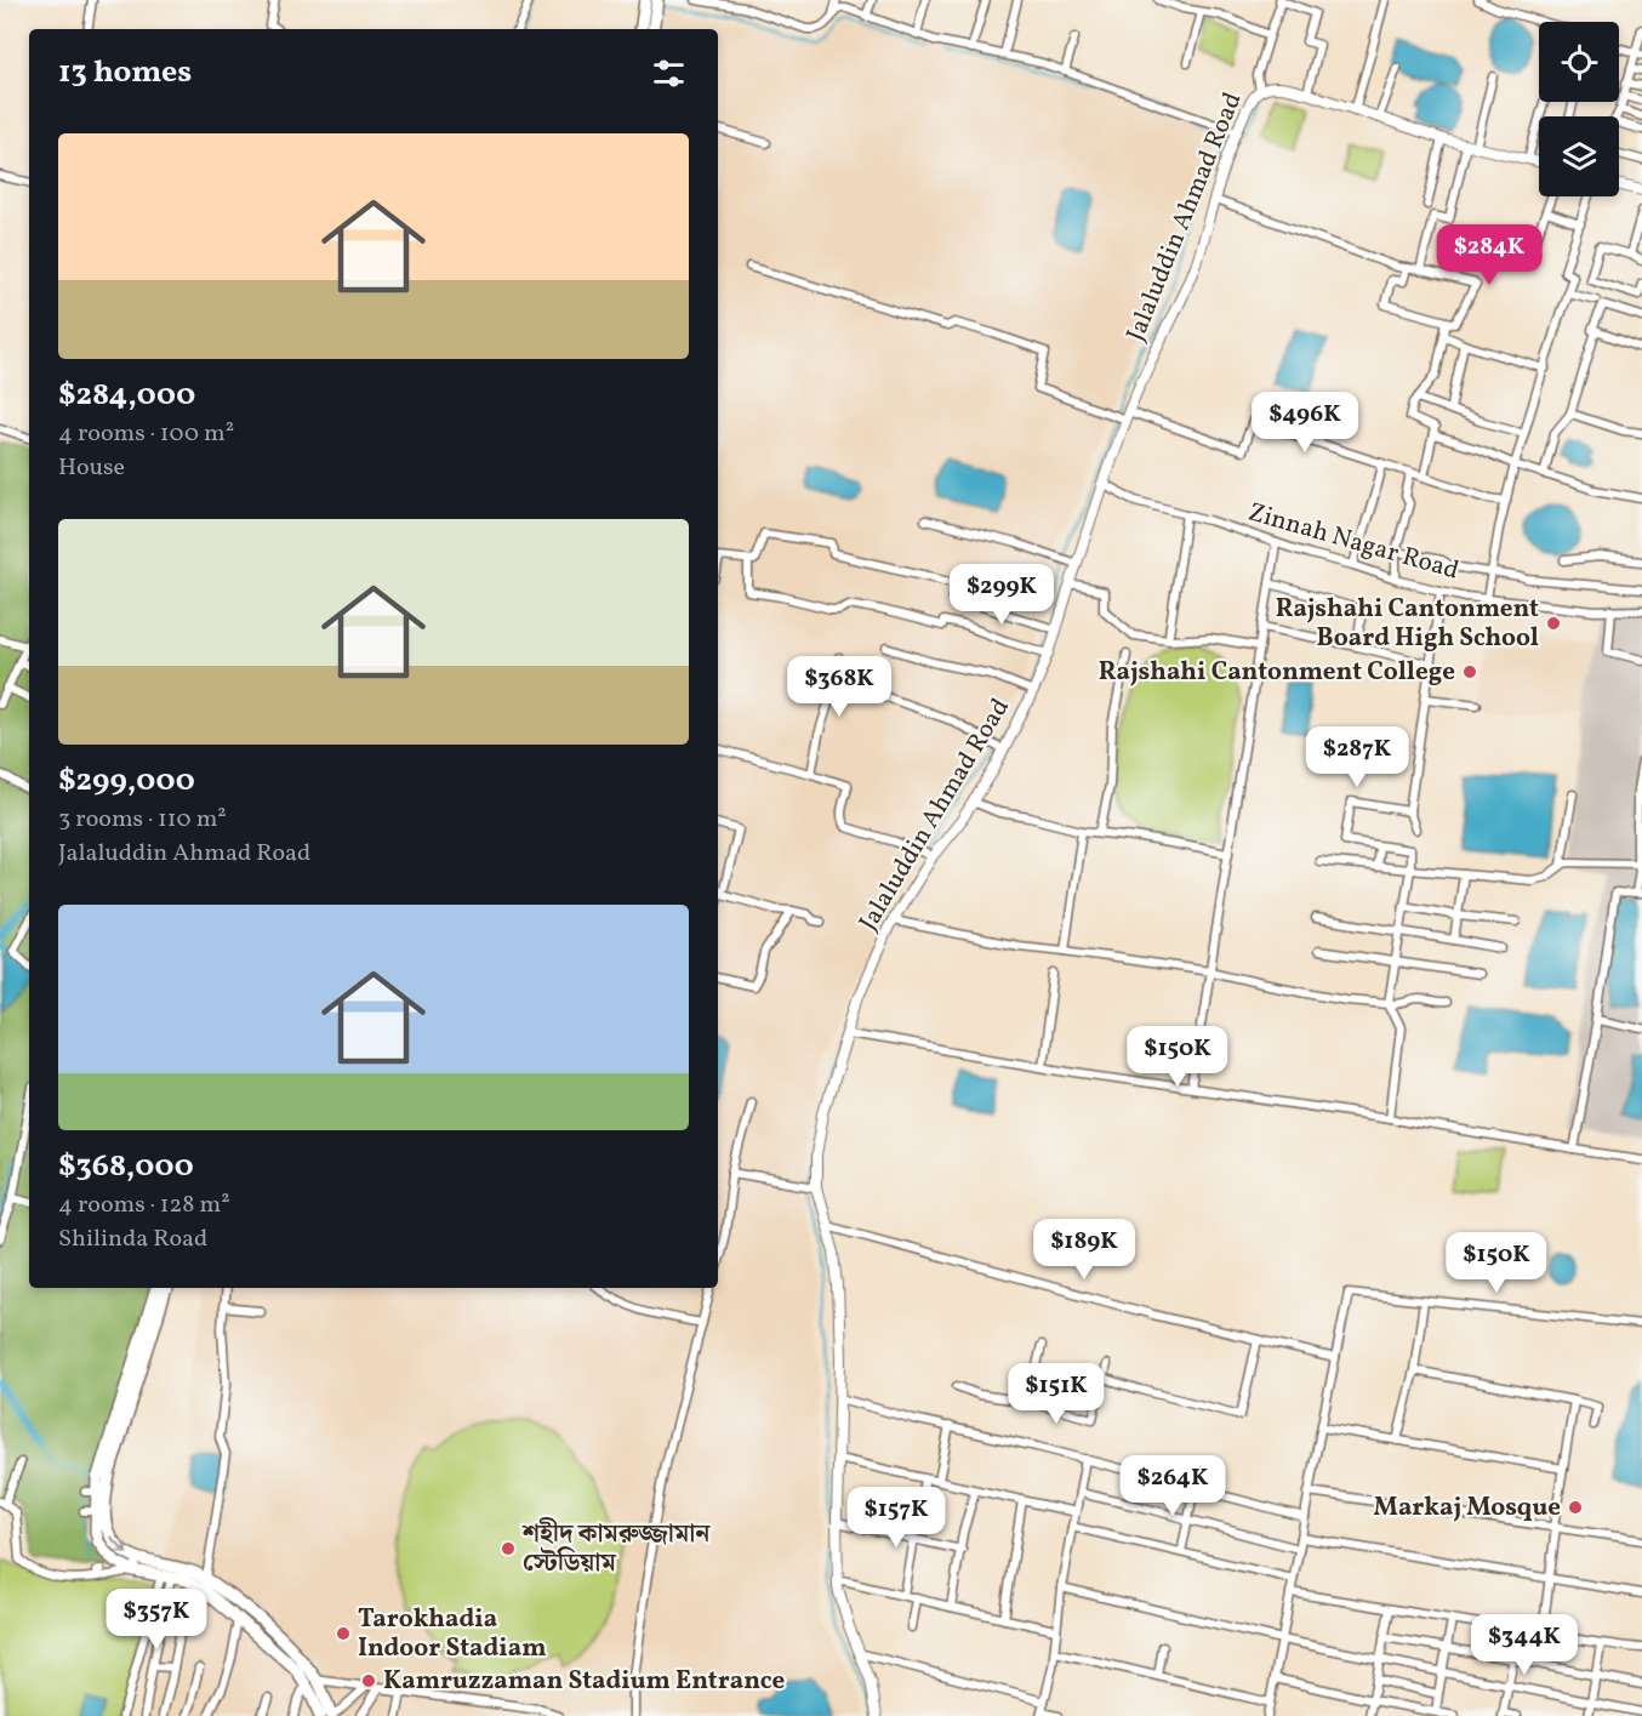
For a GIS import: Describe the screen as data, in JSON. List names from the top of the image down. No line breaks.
{"streets":{"street":["Jalaluddin Ahmad Road","Zinnah Nagar Road"]},"crossings":[["Jalaluddin Ahmad Road","Zinnah Nagar Road"]],"places":["Rajshahi Cantonment Board High School","Rajshahi Cantonment College","Markaj Mosque","শহীদ কামরুজ্জামান স্টেডিয়াম","Tarokhadia Indoor Stadiam","Kamruzzaman Stadium Entrance"],"page":{"heading":"13 homes","list":[{"name":"$284,000","note":"4 rooms · 100 m² · House"},{"name":"$299,000","note":"3 rooms · 110 m² · Jalaluddin Ahmad Road"},{"name":"$368,000","note":"4 rooms · 128 m² · Shilinda Road"}],"price":["$284K","$496K","$299K","$368K","$287K","$150K","$189K","$150K","$151K","$264K","$157K","$357K","$344K"]}}
